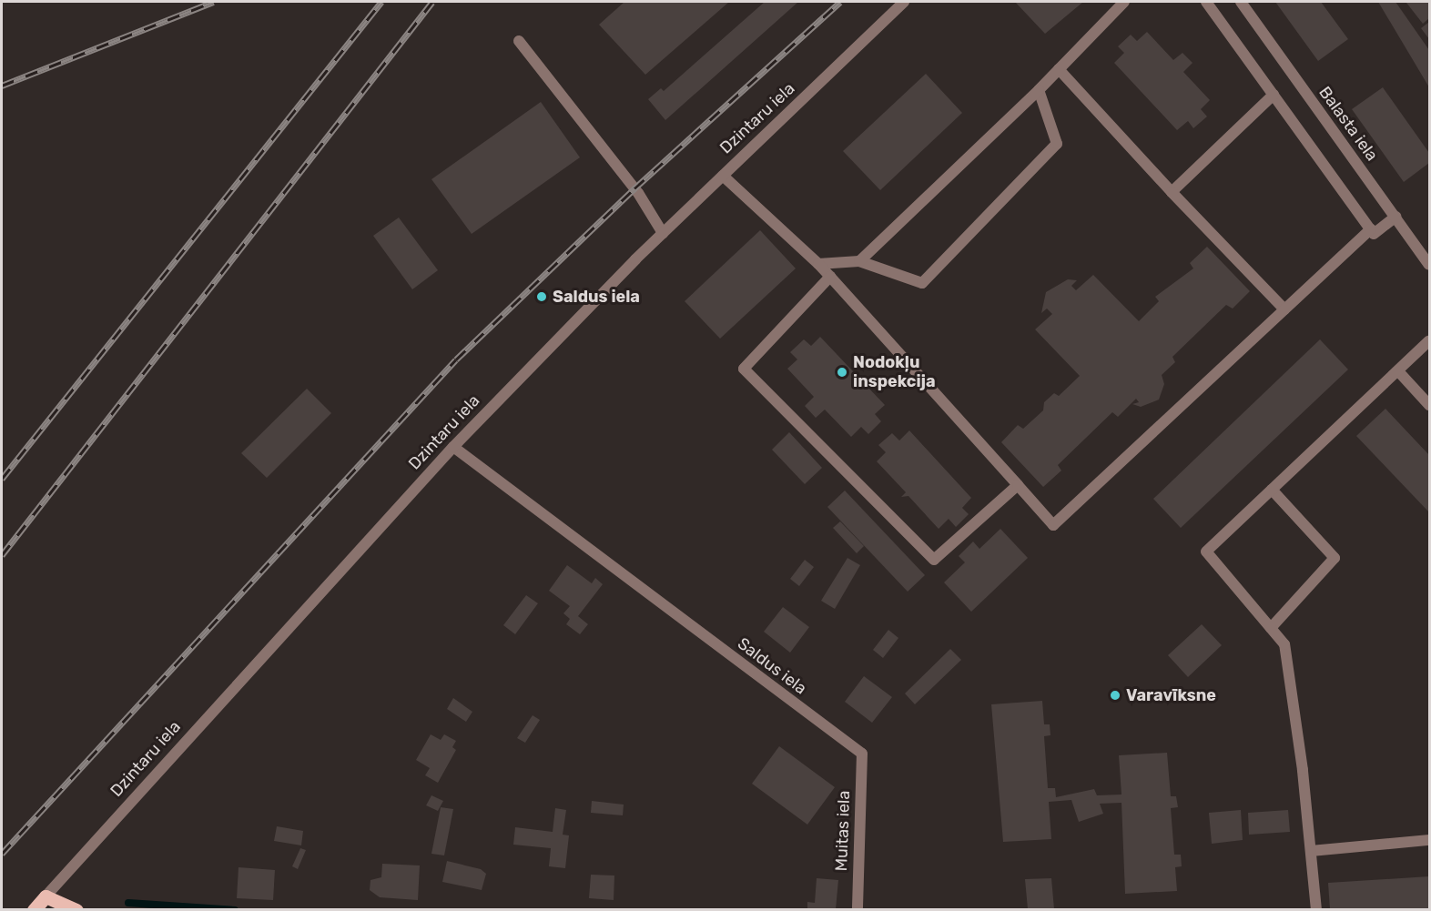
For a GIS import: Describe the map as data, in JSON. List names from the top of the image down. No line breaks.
{"streets":{"main road":["Dzintaru iela"],"street":["Balasta iela","Saldus iela","Muitas iela"]},"crossings":[["Dzintaru iela","Saldus iela"],["Saldus iela","Muitas iela"]],"places":["Saldus iela","Nodokļu inspekcija","Varavīksne"]}
